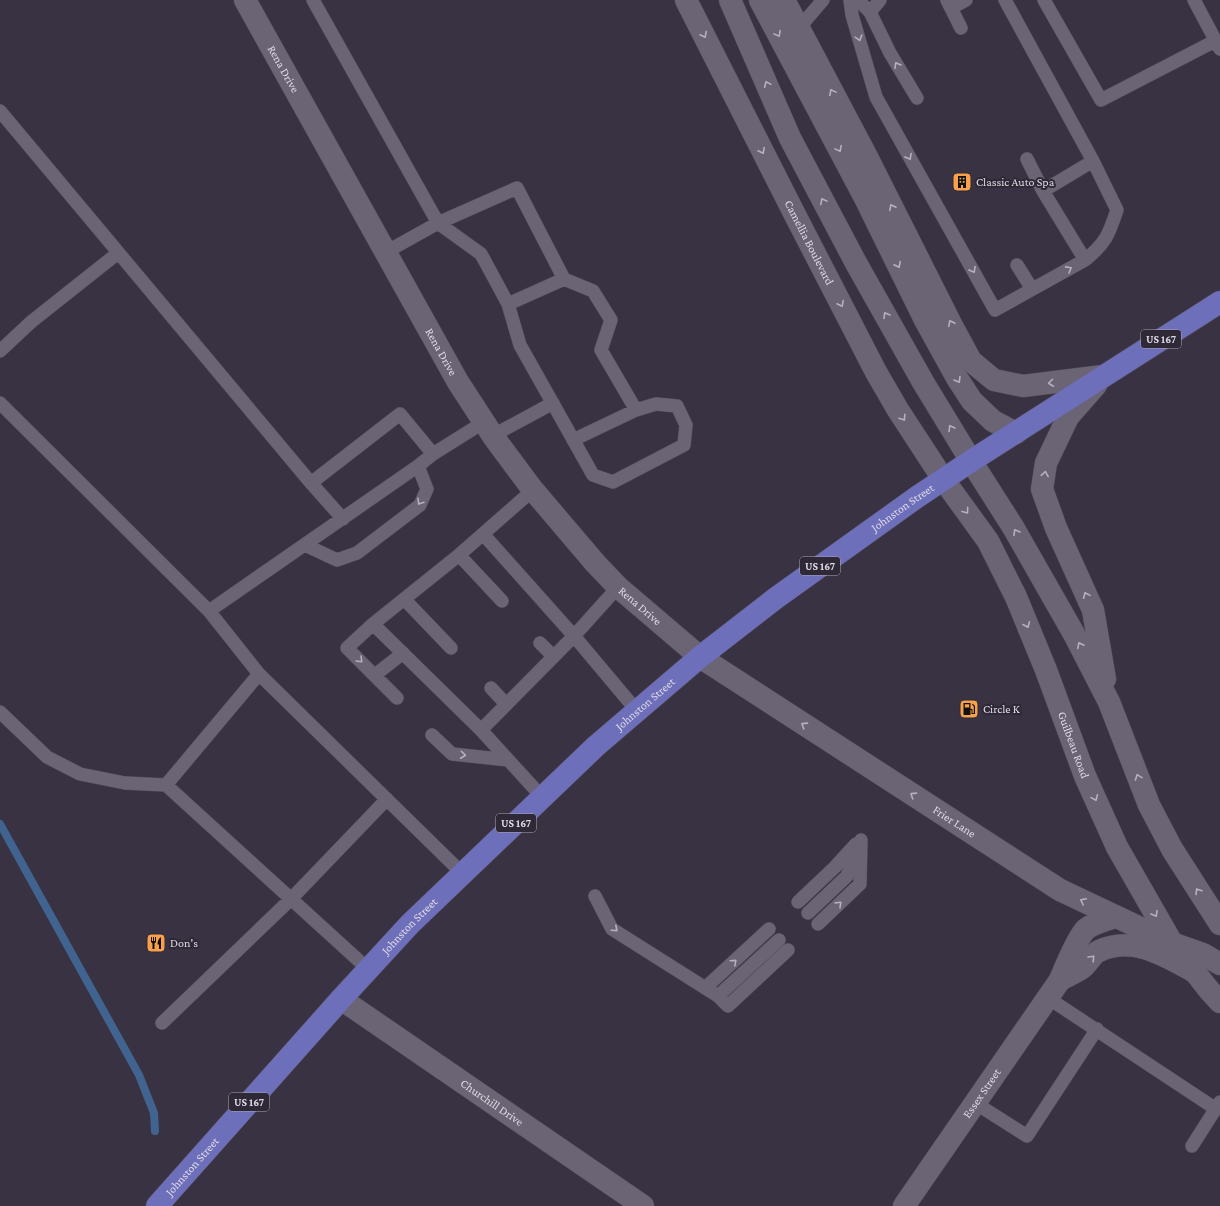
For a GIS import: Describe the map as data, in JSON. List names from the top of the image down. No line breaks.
{"streets":{"main road":["US 167","Johnston Street"],"street":["Rena Drive","Camellia Boulevard","Guilbeau Road","Frier Lane","Essex Street","Churchill Drive"]},"crossings":[["Rena Drive","Johnston Street"],["Rena Drive","Frier Lane"],["Camellia Boulevard","Johnston Street"],["Camellia Boulevard","Guilbeau Road"],["Johnston Street","Guilbeau Road"],["Johnston Street","Frier Lane"],["Johnston Street","Churchill Drive"],["Guilbeau Road","Frier Lane"],["Guilbeau Road","Essex Street"],["Frier Lane","Essex Street"]],"one_way":["Frier Lane"],"places":{"building":["Classic Auto Spa"],"fuel station":["Circle K"],"restaurant":["Don's"]}}
